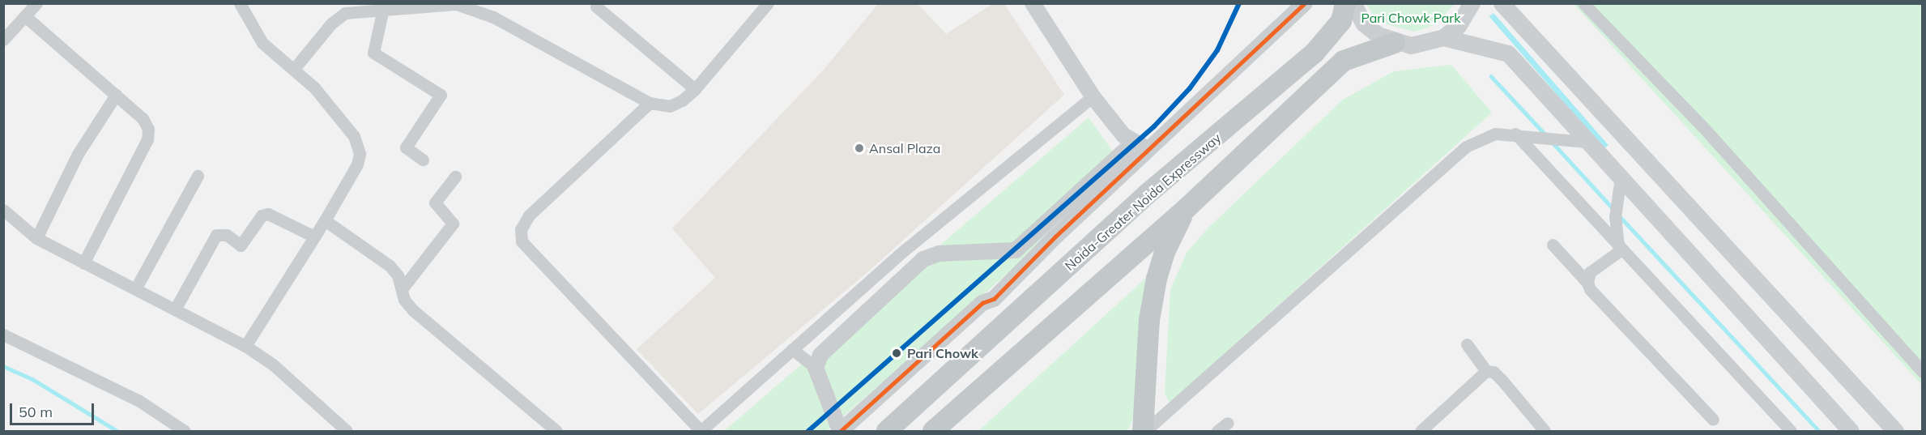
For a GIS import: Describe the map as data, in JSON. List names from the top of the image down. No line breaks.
{"streets":{"highway":["Noida-Greater Noida Expressway"]},"parks":["Pari Chowk Park"],"places":["Ansal Plaza","Pari Chowk"],"scale_bar":"50 m"}
